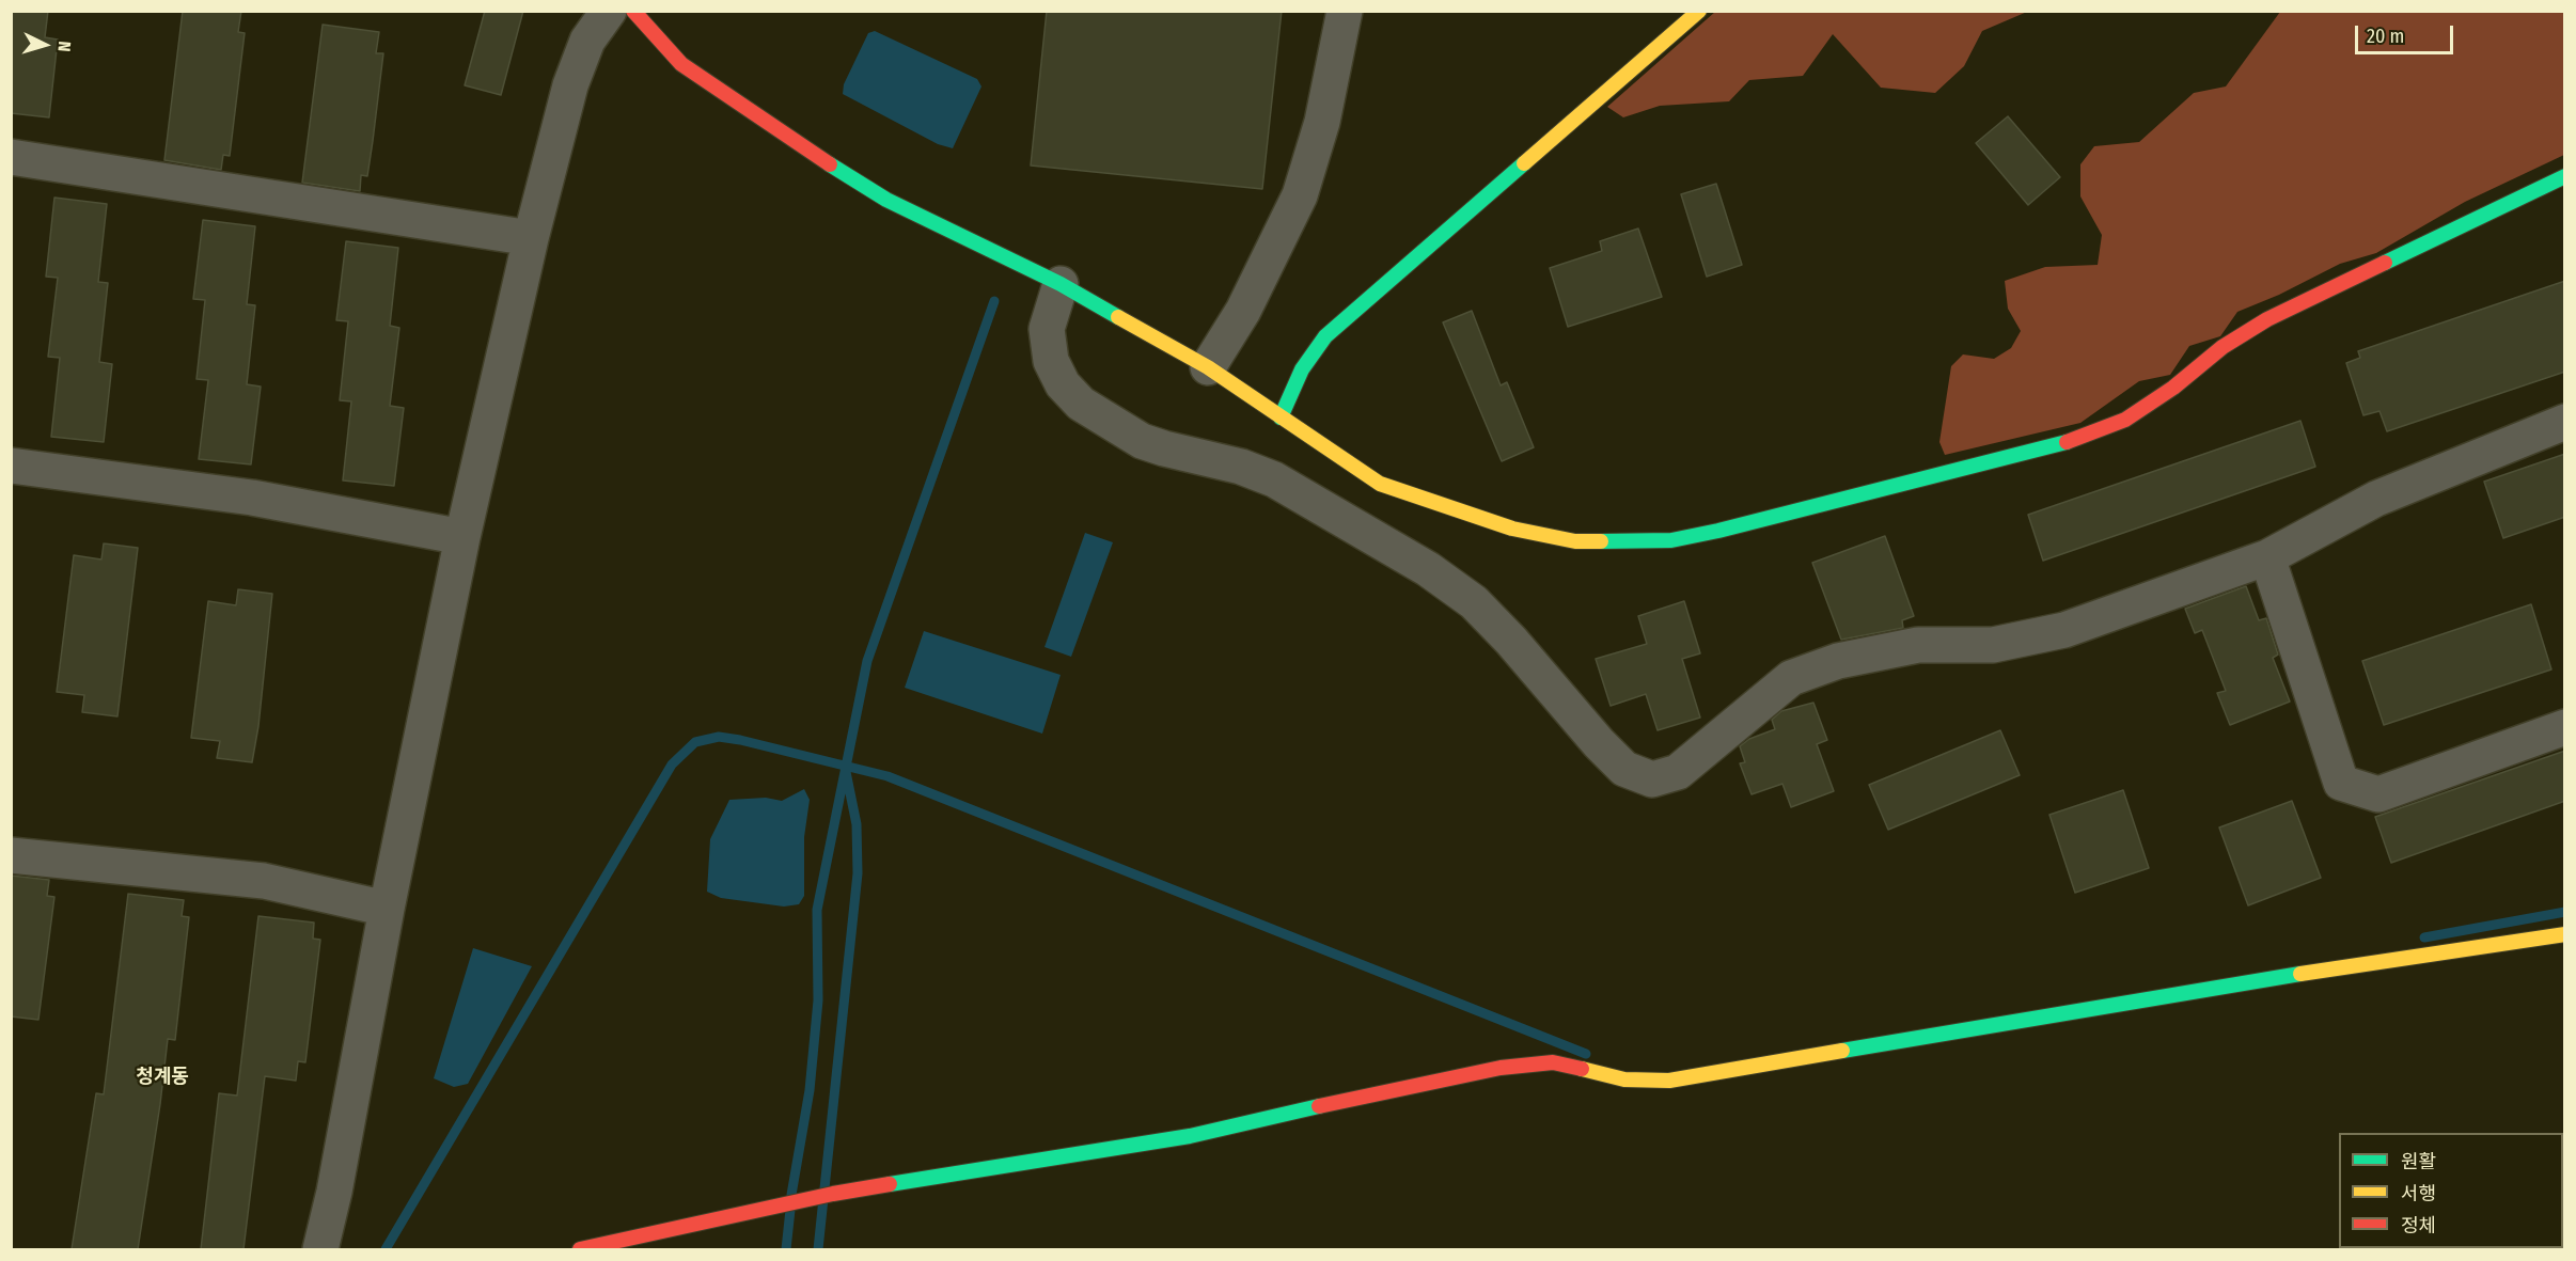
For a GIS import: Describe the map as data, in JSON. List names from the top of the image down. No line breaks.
{"districts":["청계동"],"legend":["원활","서행","정체"],"scale_bar":"20 m","north":"right"}
